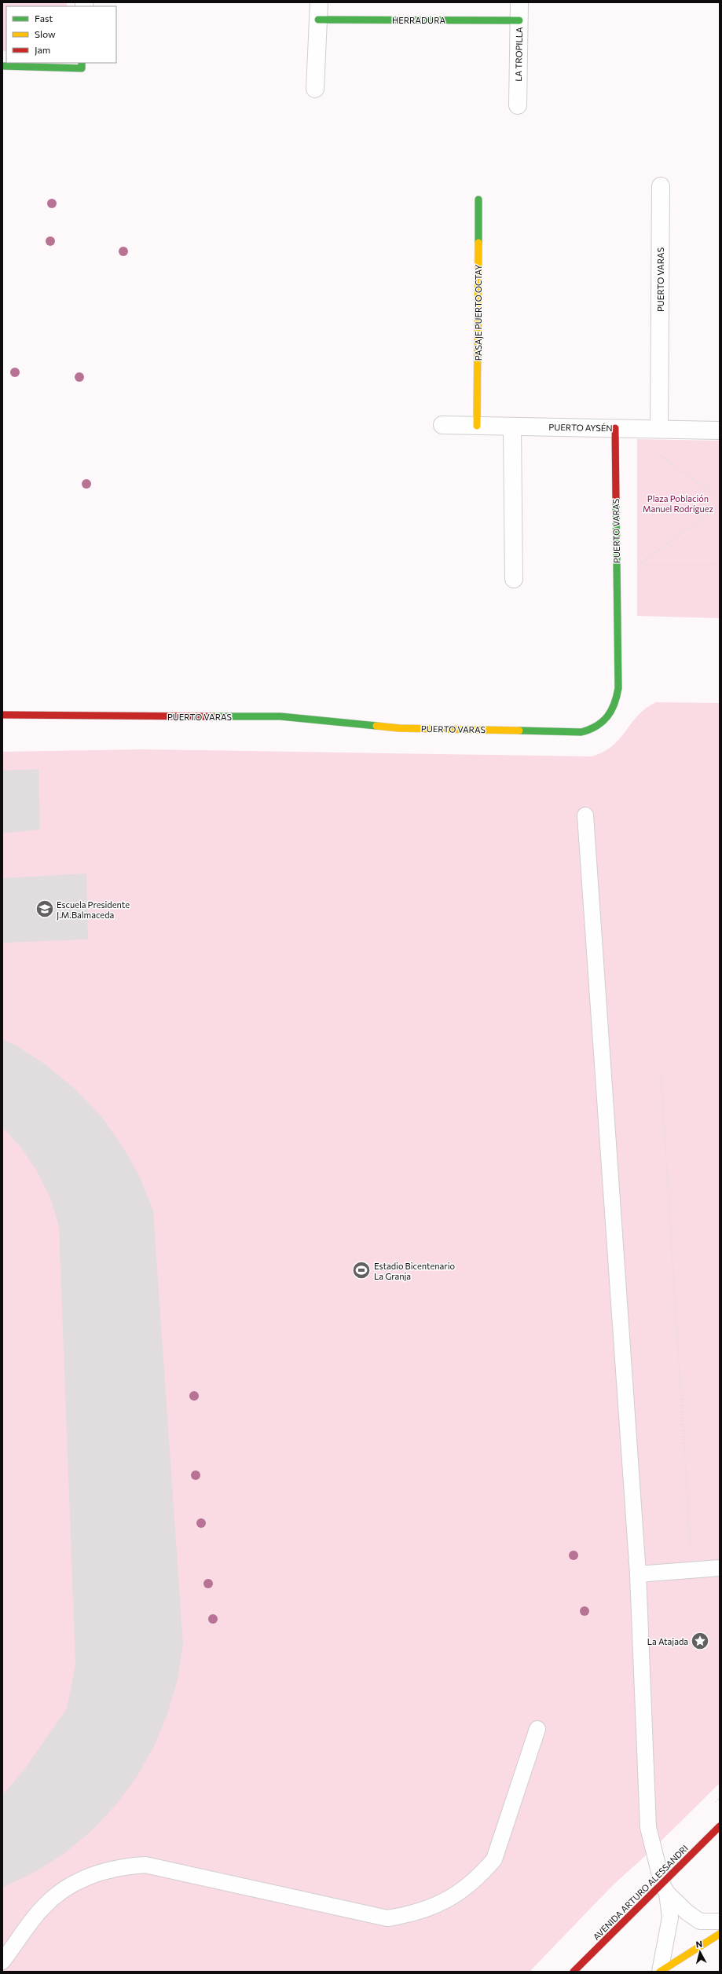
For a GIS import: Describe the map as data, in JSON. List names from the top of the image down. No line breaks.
{"streets":{"street":["HERRADURA","LA TROPILLA","PUERTO VARAS","PASAJE PUERTO OCTAY","PUERTO AYSÉN","AVENIDA ARTURO ALESSANDRI"]},"crossings":[["HERRADURA","LA TROPILLA"],["PUERTO VARAS","PUERTO AYSÉN"],["PASAJE PUERTO OCTAY","PUERTO AYSÉN"]],"parks":["Plaza Población Manuel Rodríguez"],"places":{"school or university":["Escuela Presidente J.M.Balmaceda"],"sports":["Estadio Bicentenario La Granja"],"place":["La Atajada"]},"legend":["Fast","Slow","Jam"],"north":"top"}
